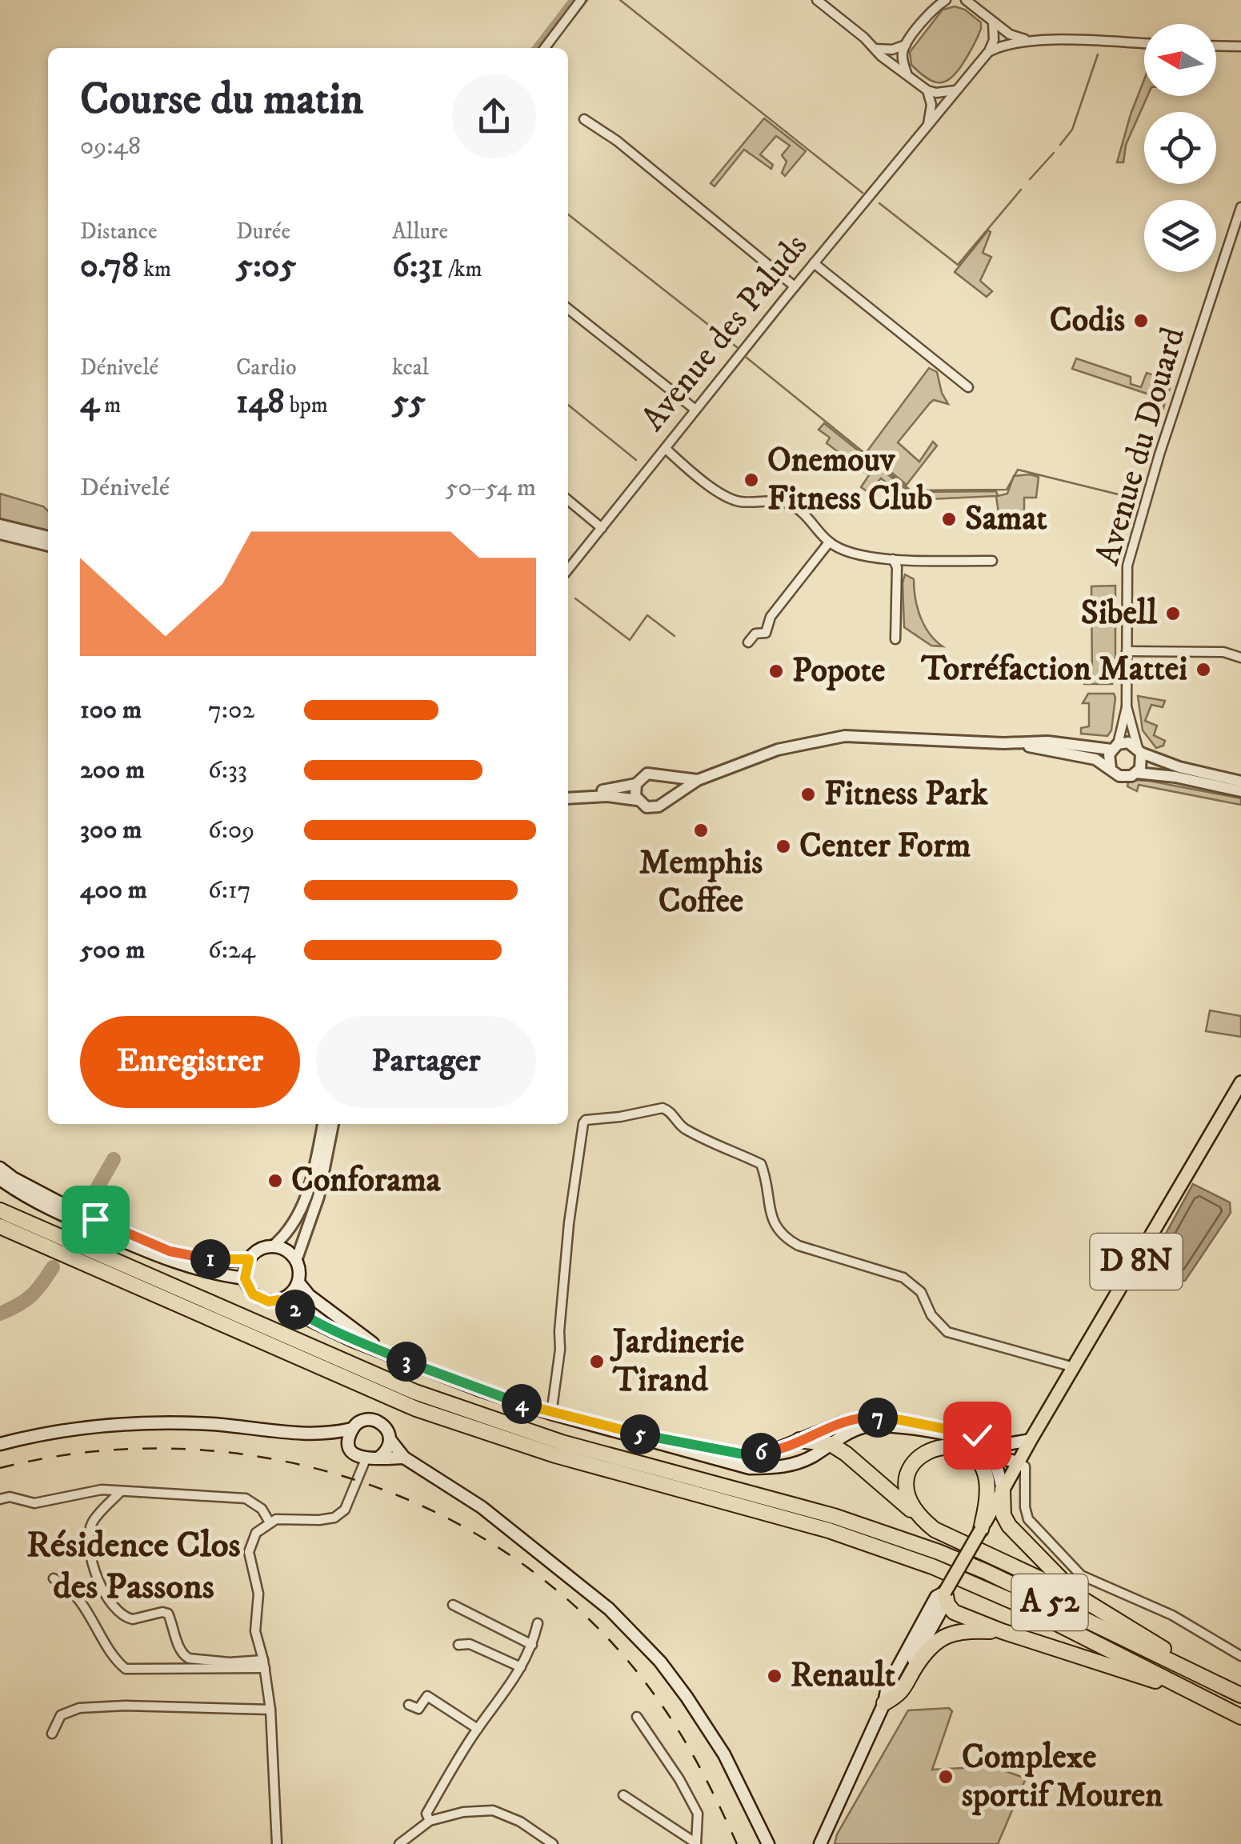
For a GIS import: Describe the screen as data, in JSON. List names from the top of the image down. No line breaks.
{"streets":{"highway":["A 52"],"main road":["D 8N"],"street":["Avenue des Paluds","Avenue du Douard"]},"districts":["Résidence Clos des Passons"],"places":["Codis","Onemouv Fitness Club","Samat","Sibell","Torréfaction Mattei","Popote","Fitness Park","Memphis Coffee","Center Form","Conforama","Jardinerie Tirand","Renault","Complexe sportif Mouren"],"north":"left","page":{"heading":["Course du matin","09:48"],"stats":[["Distance","0.78 km"],["Durée","5:05"],["Allure","6:31 /km"],["Dénivelé","4 m"],["Cardio","148 bpm"],["kcal","55"]],"chart":["Dénivelé","50–54 m"],"list":[{"name":"100 m","note":"7:02"},{"name":"200 m","note":"6:33"},{"name":"300 m","note":"6:09"},{"name":"400 m","note":"6:17"},{"name":"500 m","note":"6:24"}],"buttons":["Enregistrer","Partager"],"pins":["1","2","3","4","7","5","6"]}}
